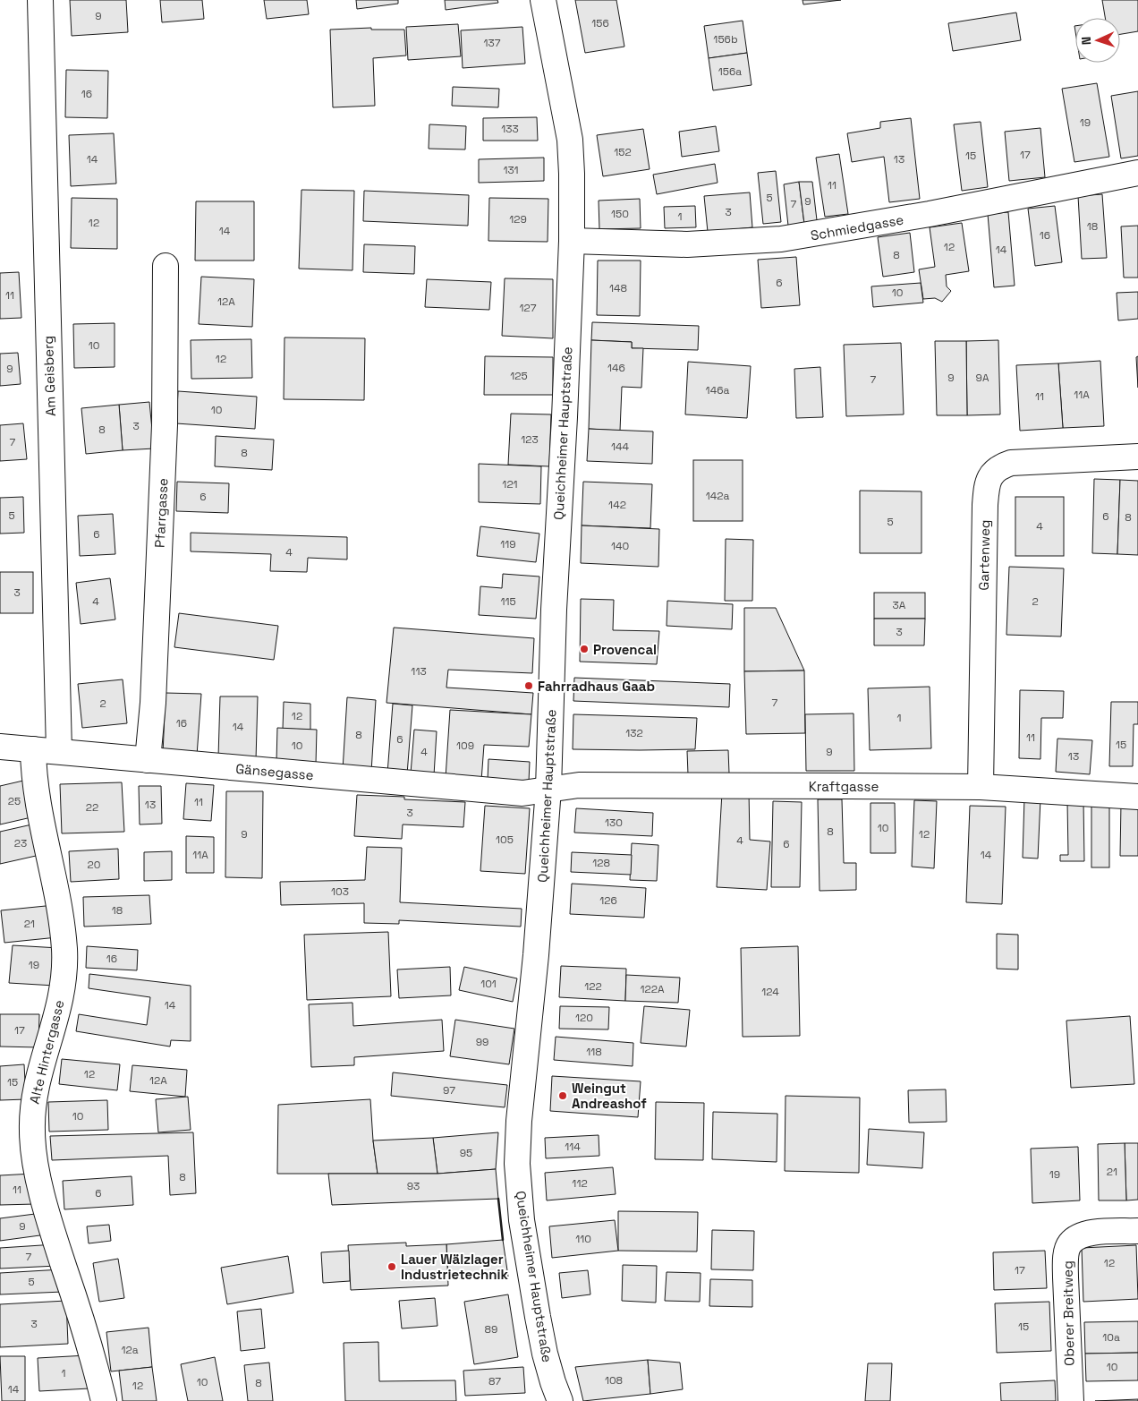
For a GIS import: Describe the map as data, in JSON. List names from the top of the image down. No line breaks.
{"streets":{"street":["Schmiedgasse","Am Geisberg","Queichheimer Hauptstraße","Pfarrgasse","Gartenweg","Gänsegasse","Kraftgasse","Alte Hintergasse","Oberer Breitweg"]},"crossings":[["Schmiedgasse","Queichheimer Hauptstraße"],["Am Geisberg","Gänsegasse"],["Queichheimer Hauptstraße","Gänsegasse"],["Queichheimer Hauptstraße","Kraftgasse"],["Pfarrgasse","Gänsegasse"],["Gartenweg","Kraftgasse"],["Gänsegasse","Kraftgasse"],["Gänsegasse","Alte Hintergasse"]],"places":["Provencal","Fahrradhaus Gaab","Weingut Andreashof","Lauer Wälzlager Industrietechnik"],"house_numbers":["9","156","156b","137","156a","16","19","133","152","17","15","14","13","131","11","5","9","7","3","150","1","129","12","18","14","16","12","14","8","6","148","10","11","12A","127","10","12","146","9","125","9","9A","7","146a","11A","11","10","3","8","123","7","144","8","121","142a","6","142","5","6","8","5","4","6","119","140","4","3","4","115","2","3A","3","113","7","2","12","1","16","14","132","8","11","6","15","10","109","4","9","13","25","11","13","22","3","130","10","8","9","12","105","4","23","6","11A","14","128","20","103","126","18","21","16","19","101","122","122A","124","14","120","17","99","118","12","12A","15","97","10","114","95","21","19","8","112","93","11","6","9","110","7","12","17","5","3","15","89","10a","12a","10","1","108","87","10","8","12","14"],"north":"left"}
